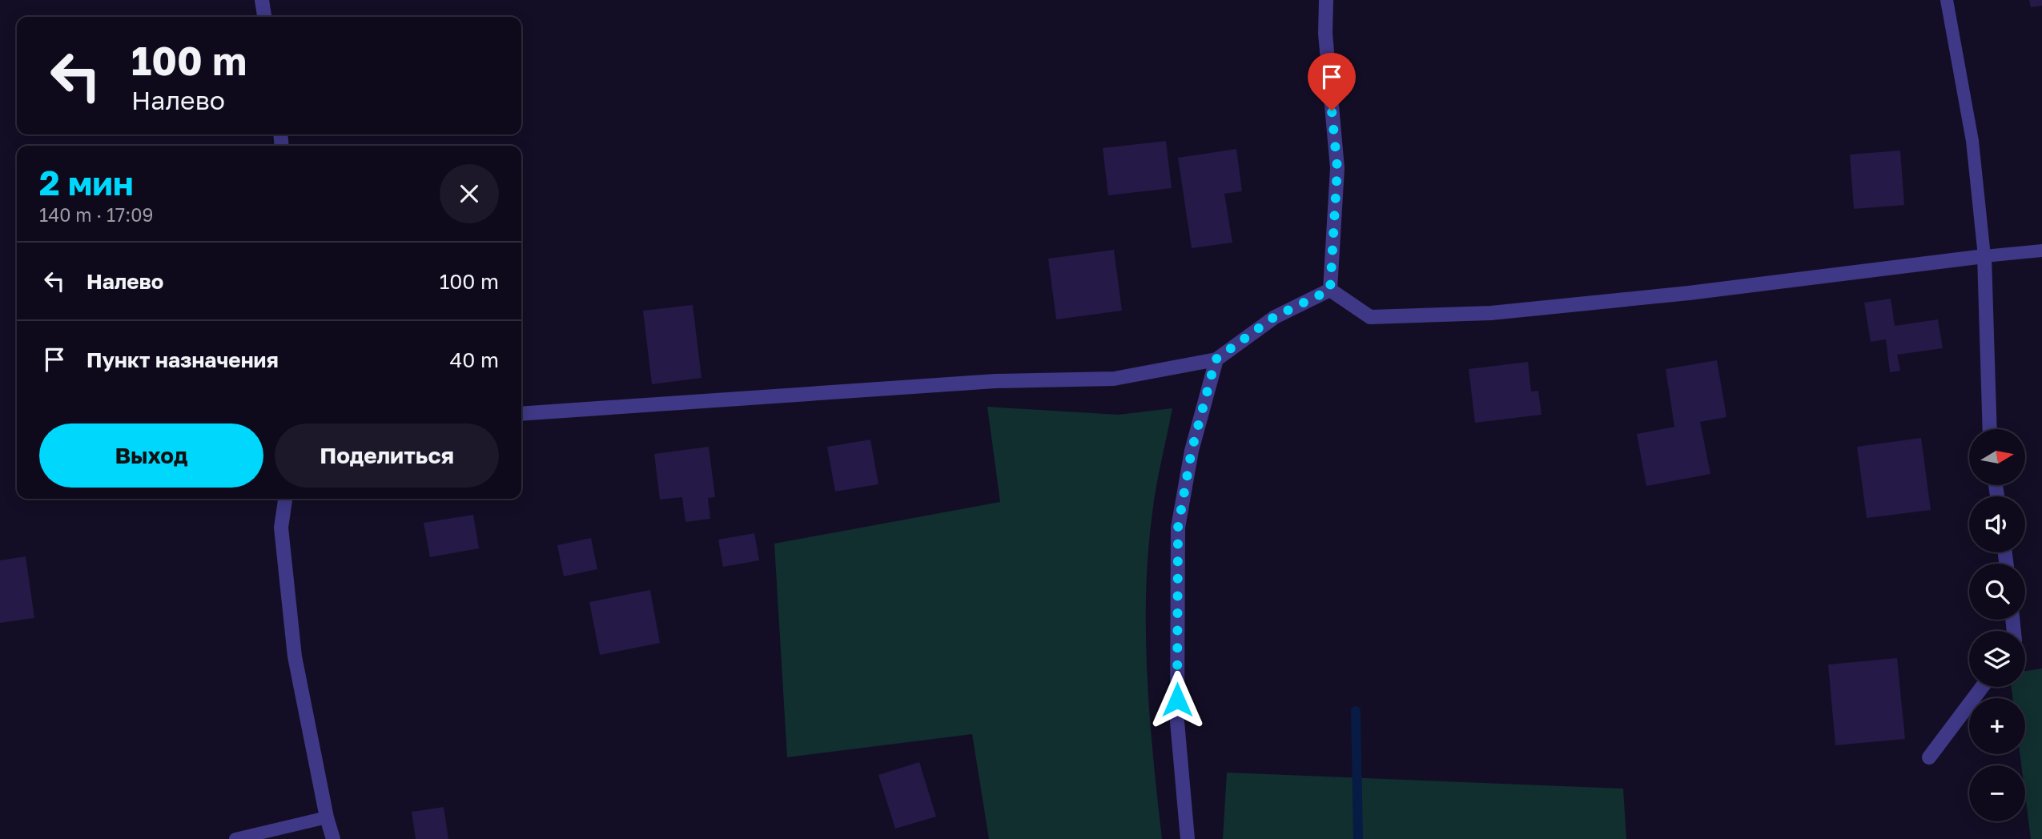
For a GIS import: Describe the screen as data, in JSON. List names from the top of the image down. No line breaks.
{"north":"right","page":{"turn":["100 m","Налево"],"heading":["2 мин","140 m · 17:09"],"list":[{"name":"Налево","value":"100 m"},{"name":"Пункт назначения","value":"40 m"}],"buttons":["Выход","Поделиться"],"map_buttons":["+","−"]}}
